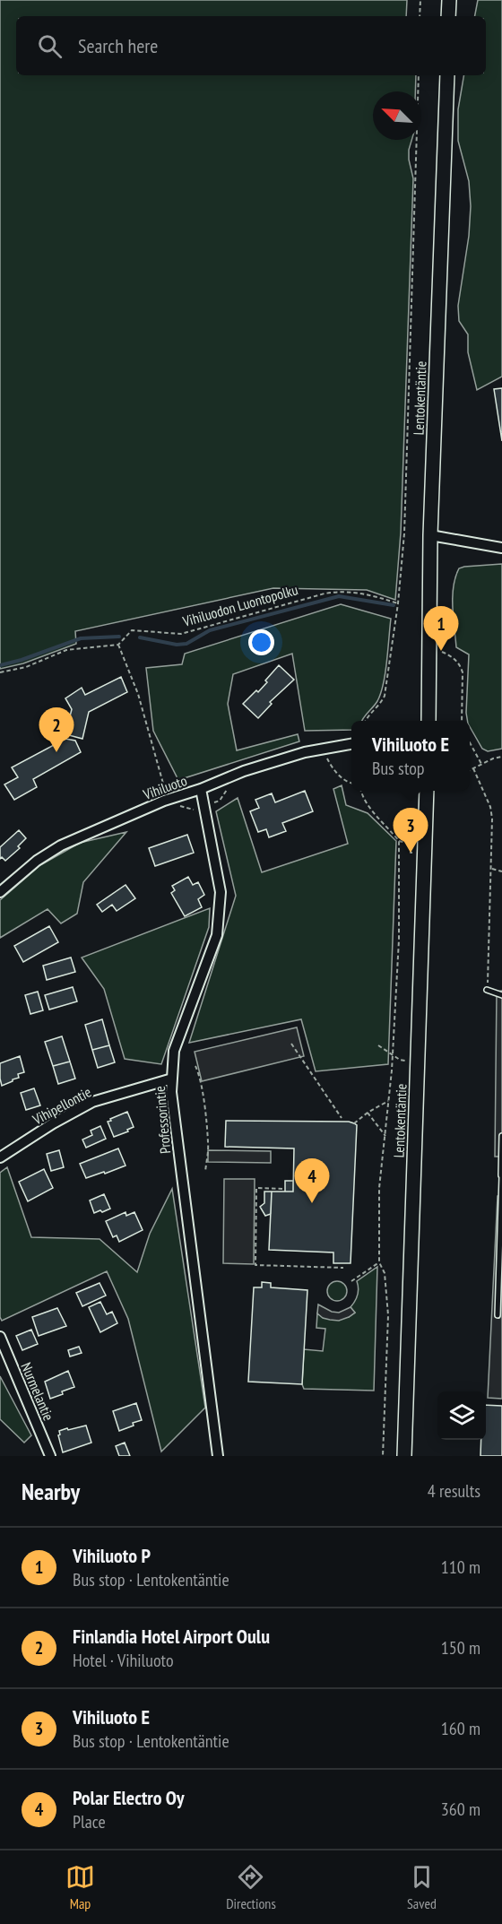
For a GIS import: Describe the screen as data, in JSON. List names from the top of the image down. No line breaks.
{"streets":{"main road":["Lentokentäntie"],"street":["Vihiluoto","Vihipellontie","Professorintie","Nurmelantie"],"path":["Vihiluodon Luontopolku"]},"crossings":[["Vihiluoto","Professorintie"],["Vihipellontie","Professorintie"]],"north":"top left","page":{"search":"Search here","pins":["1","2","3","4"],"popup":["Vihiluoto E","Bus stop"],"heading":["Nearby","4 results"],"list":[{"mark":"1","name":"Vihiluoto P","note":"Bus stop · Lentokentäntie","value":"110 m"},{"mark":"2","name":"Finlandia Hotel Airport Oulu","note":"Hotel · Vihiluoto","value":"150 m"},{"mark":"3","name":"Vihiluoto E","note":"Bus stop · Lentokentäntie","value":"160 m"},{"mark":"4","name":"Polar Electro Oy","note":"Place","value":"360 m"}],"nav":["Map","Directions","Saved"]}}
